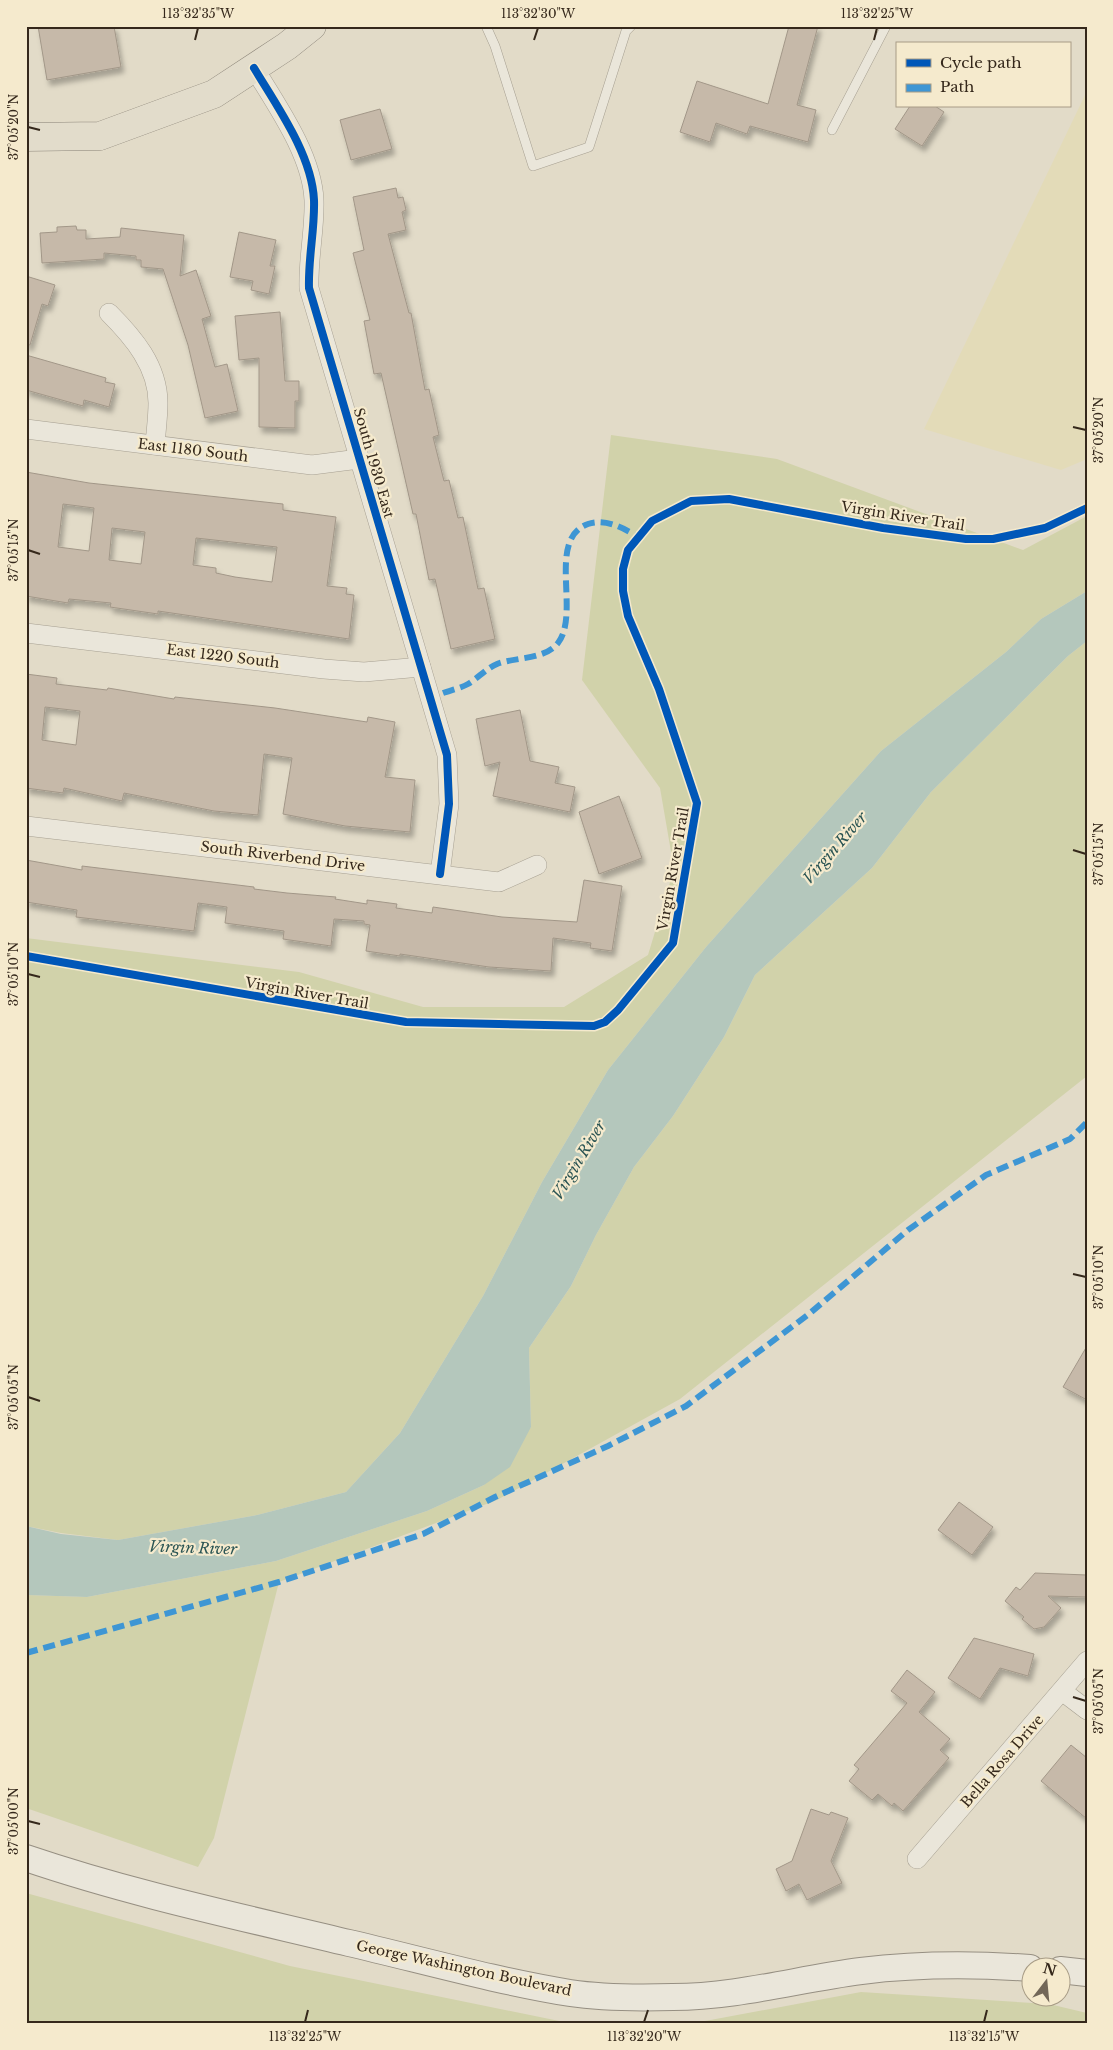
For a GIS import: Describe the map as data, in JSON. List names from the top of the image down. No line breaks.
{"streets":{"main road":["George Washington Boulevard"],"street":["East 1180 South","South 1930 East","East 1220 South","South Riverbend Drive","Bella Rosa Drive"],"cycle path":["Virgin River Trail"]},"crossings":[["East 1180 South","South 1930 East"],["South 1930 East","East 1220 South"],["South 1930 East","South Riverbend Drive"]],"water":["Virgin River"],"legend":["Cycle path","Path"],"north":"top","coordinates":["113°32'35\"W","113°32'30\"W","113°32'25\"W","37°05'20\"N","37°05'15\"N","37°05'10\"N","37°05'05\"N","37°05'00\"N","113°32'20\"W","113°32'15\"W"]}
